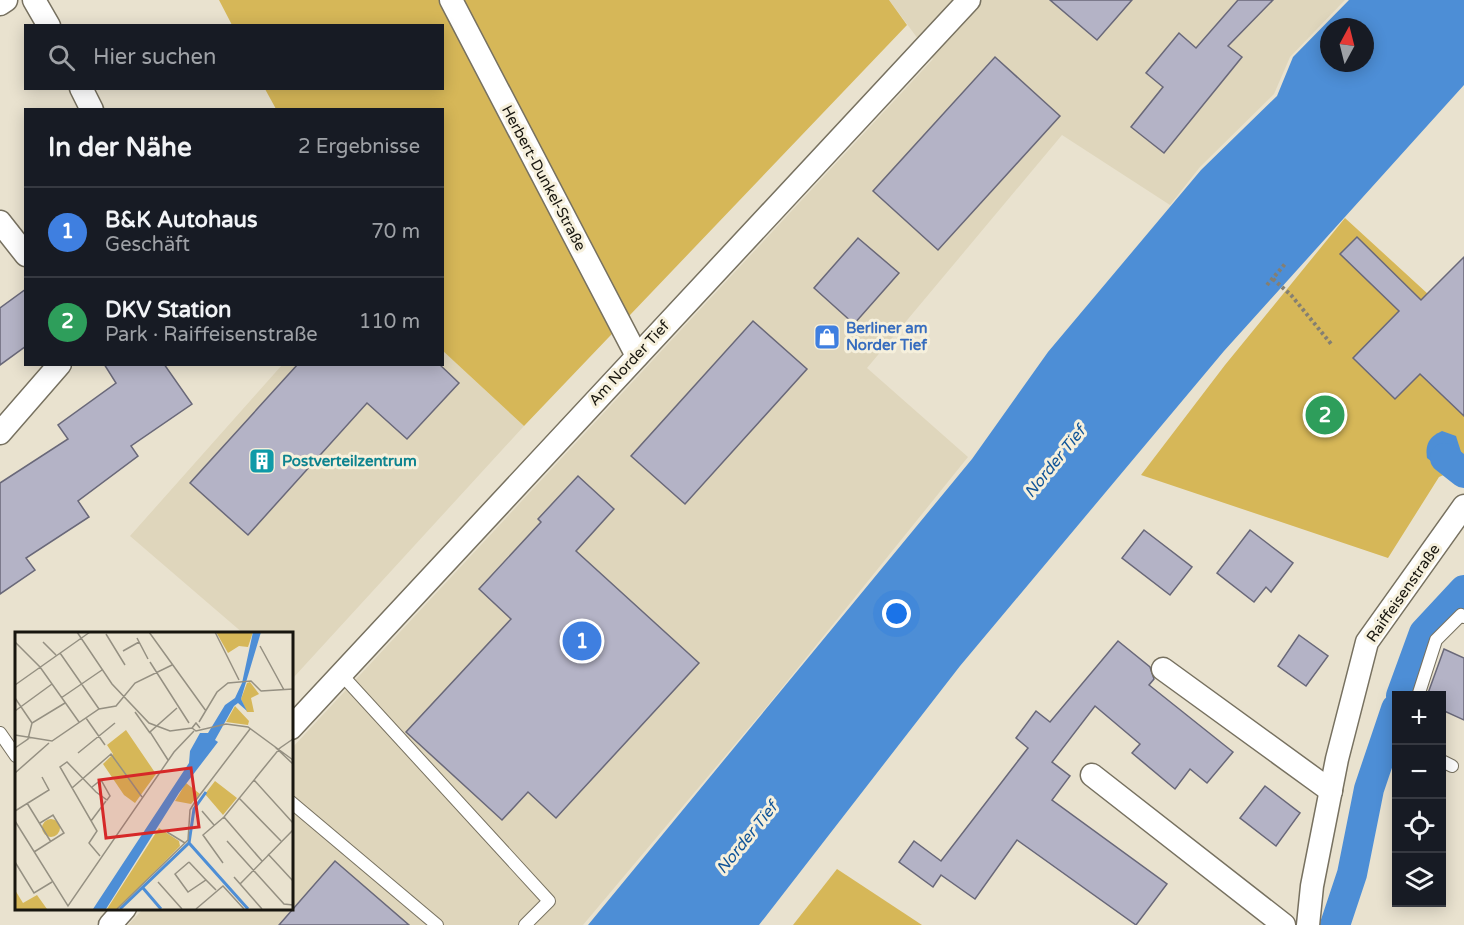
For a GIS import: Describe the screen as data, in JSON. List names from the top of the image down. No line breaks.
{"streets":{"street":["Herbert-Dunkel-Straße","Am Norder Tief","Raiffeisenstraße"]},"crossings":[["Herbert-Dunkel-Straße","Am Norder Tief"]],"water":["Norder Tief"],"places":{"shop":["Berliner am Norder Tief"],"building":["Postverteilzentrum"]},"north":"top","page":{"search":"Hier suchen","heading":["In der Nähe","2 Ergebnisse"],"list":[{"mark":"1","name":"B&K Autohaus","note":"Geschäft","value":"70 m"},{"mark":"2","name":"DKV Station","note":"Park · Raiffeisenstraße","value":"110 m"}],"pins":["2","1"],"map_buttons":["+","−"]}}
